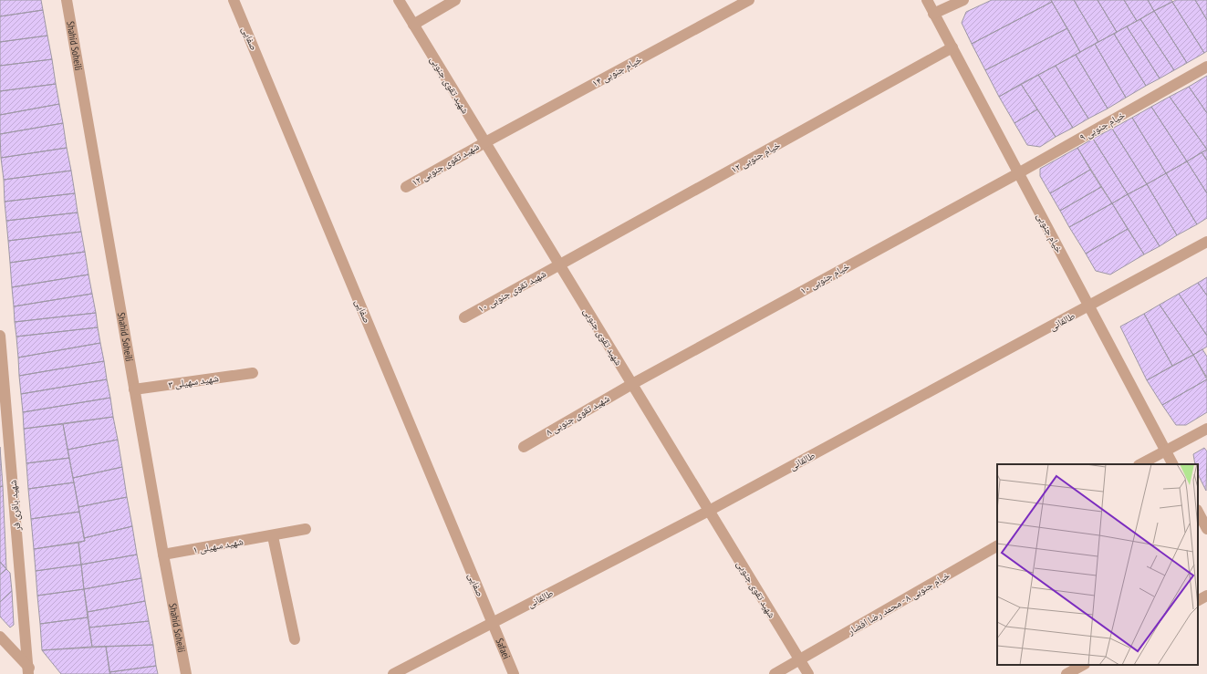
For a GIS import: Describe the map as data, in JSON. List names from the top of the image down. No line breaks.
{"streets":{"street":["صفایی","Shahid Soheili","خیام جنوبی ۱۴","شهید تقوی جنوبی","خیام جنوبی ۹","خیام جنوبی ۱۲","شهید تقوی جنوبی ۱۲","خیام جنوبی","خیام جنوبی ۱۰","شهید تقوی جنوبی ۱۰","طالقانی","شهید سهیلی ۳","شهید تقوی جنوبی ۸","شهید باقری فر","شهید سهیلی ۱","خیام جنوبی ۸ - محمد رضا افضار","Safaei"]},"crossings":[["صفایی","طالقانی"],["صفایی","Safaei"],["Shahid Soheili","شهید سهیلی ۳"],["Shahid Soheili","شهید سهیلی ۱"],["خیام جنوبی ۱۴","شهید تقوی جنوبی"],["خیام جنوبی ۱۴","شهید تقوی جنوبی ۱۲"],["شهید تقوی جنوبی","خیام جنوبی ۱۲"],["شهید تقوی جنوبی","شهید تقوی جنوبی ۱۲"],["شهید تقوی جنوبی","خیام جنوبی ۱۰"],["شهید تقوی جنوبی","شهید تقوی جنوبی ۱۰"],["شهید تقوی جنوبی","طالقانی"],["شهید تقوی جنوبی","شهید تقوی جنوبی ۸"],["شهید تقوی جنوبی","خیام جنوبی ۸ - محمد رضا افضار"],["خیام جنوبی ۹","خیام جنوبی"],["خیام جنوبی ۹","خیام جنوبی ۱۰"],["خیام جنوبی ۱۲","خیام جنوبی"],["خیام جنوبی ۱۲","شهید تقوی جنوبی ۱۰"],["خیام جنوبی","خیام جنوبی ۱۰"],["خیام جنوبی","طالقانی"],["خیام جنوبی ۱۰","شهید تقوی جنوبی ۸"],["طالقانی","Safaei"]]}
